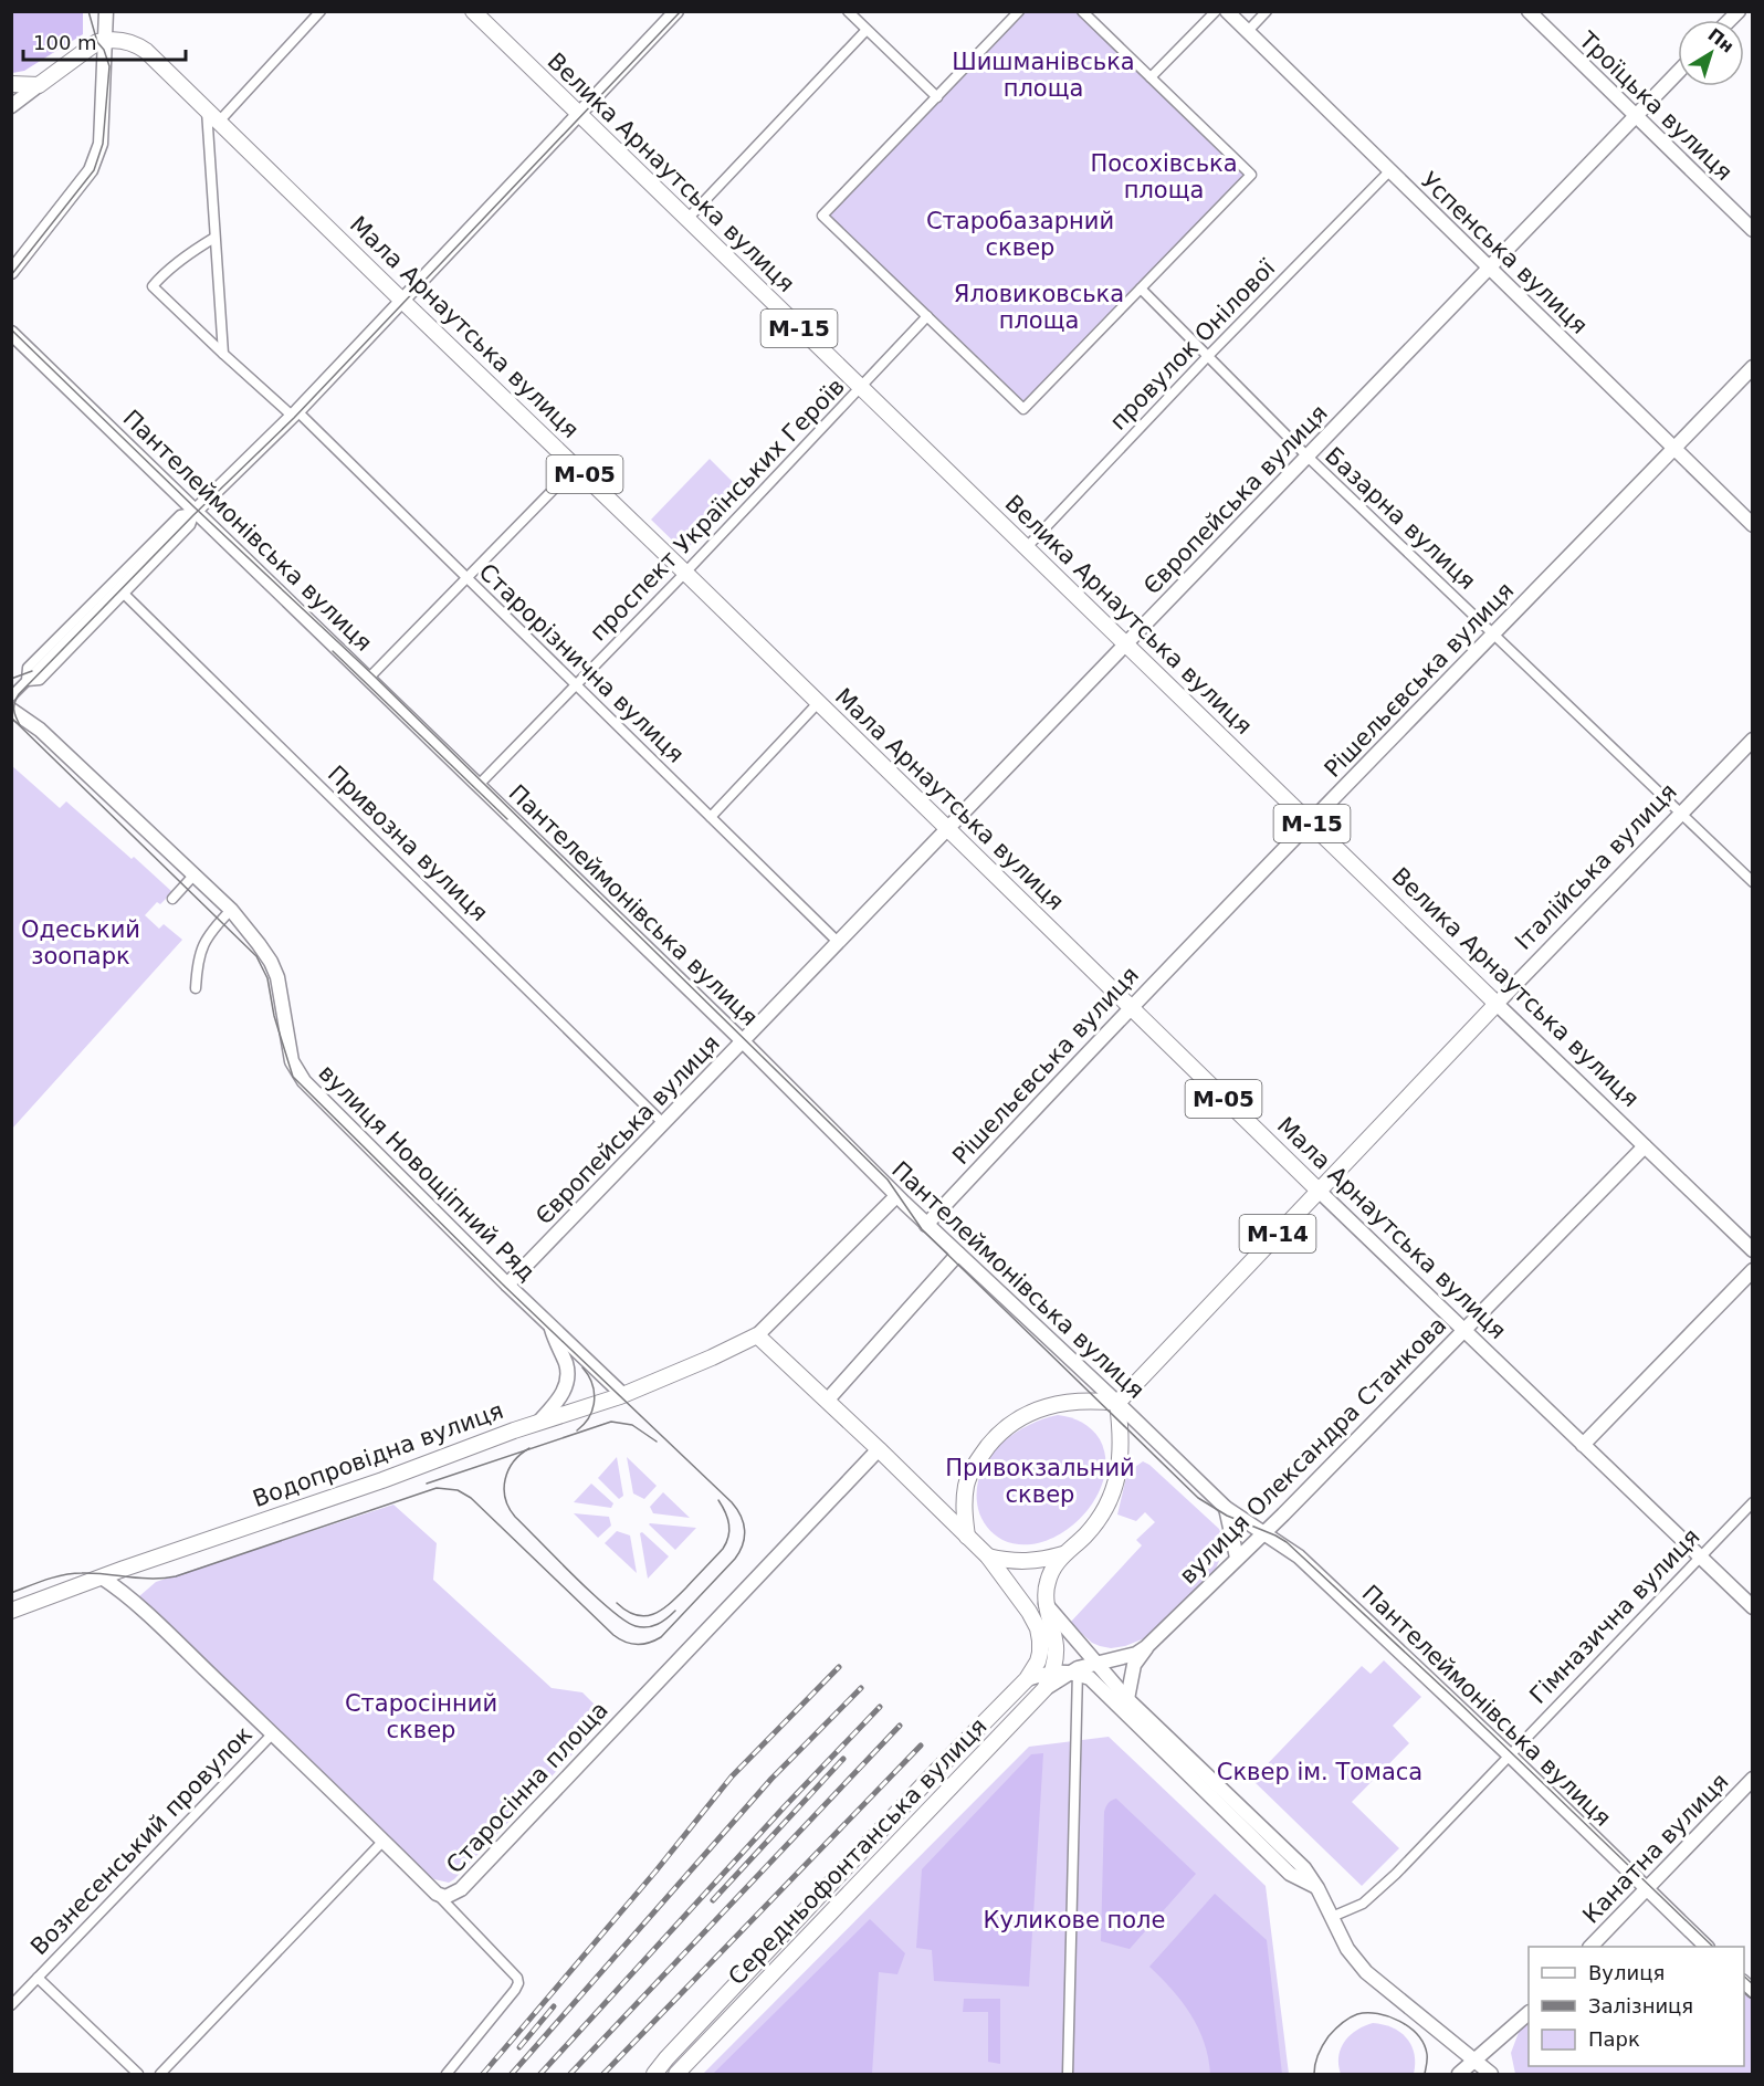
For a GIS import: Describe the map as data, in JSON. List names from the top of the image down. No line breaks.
{"streets":{"main road":["Троїцька вулиця","Велика Арнаутська вулиця","Успенська вулиця","Мала Арнаутська вулиця","М-15","М-05","Європейська вулиця","Пантелеймонівська вулиця","Рішельєвська вулиця","Італійська вулиця","вулиця Новощіпний Ряд","М-14","вулиця Олександра Станкова","Водопровідна вулиця","Старосінна площа","Канатна вулиця","Середньофонтанська вулиця"],"street":["провулок Онілової","проспект Українських Героїв","Базарна вулиця","Старорізнична вулиця","Привозна вулиця","Гімназична вулиця","Вознесенський провулок"]},"crossings":[["Троїцька вулиця","Європейська вулиця"],["Велика Арнаутська вулиця","провулок Онілової"],["Велика Арнаутська вулиця","Європейська вулиця"],["Велика Арнаутська вулиця","проспект Українських Героїв"],["Велика Арнаутська вулиця","Рішельєвська вулиця"],["Велика Арнаутська вулиця","Італійська вулиця"],["Велика Арнаутська вулиця","вулиця Олександра Станкова"],["Успенська вулиця","провулок Онілової"],["Успенська вулиця","Європейська вулиця"],["Успенська вулиця","Рішельєвська вулиця"],["Мала Арнаутська вулиця","Європейська вулиця"],["Мала Арнаутська вулиця","проспект Українських Героїв"],["Мала Арнаутська вулиця","Рішельєвська вулиця"],["Мала Арнаутська вулиця","Італійська вулиця"],["Мала Арнаутська вулиця","вулиця Олександра Станкова"],["Мала Арнаутська вулиця","Гімназична вулиця"],["провулок Онілової","Базарна вулиця"],["Європейська вулиця","Базарна вулиця"],["Європейська вулиця","Пантелеймонівська вулиця"],["Європейська вулиця","Старорізнична вулиця"],["Європейська вулиця","Привозна вулиця"],["Європейська вулиця","вулиця Новощіпний Ряд"],["проспект Українських Героїв","Пантелеймонівська вулиця"],["проспект Українських Героїв","Старорізнична вулиця"],["Базарна вулиця","Рішельєвська вулиця"],["Базарна вулиця","Італійська вулиця"],["Пантелеймонівська вулиця","Рішельєвська вулиця"],["Пантелеймонівська вулиця","Італійська вулиця"],["Пантелеймонівська вулиця","вулиця Олександра Станкова"],["Пантелеймонівська вулиця","Гімназична вулиця"],["Пантелеймонівська вулиця","Канатна вулиця"],["вулиця Новощіпний Ряд","Водопровідна вулиця"],["вулиця Олександра Станкова","Середньофонтанська вулиця"],["Водопровідна вулиця","Старосінна площа"],["Старосінна площа","Вознесенський провулок"]],"parks":["Шишманівська площа","Посохівська площа","Старобазарний сквер","Яловиковська площа","Одеський зоопарк","Привокзальний сквер","Старосінний сквер","Сквер ім. Томаса","Куликове поле"],"legend":["Вулиця","Залізниця","Парк"],"scale_bar":"100 m","north":"top right"}
